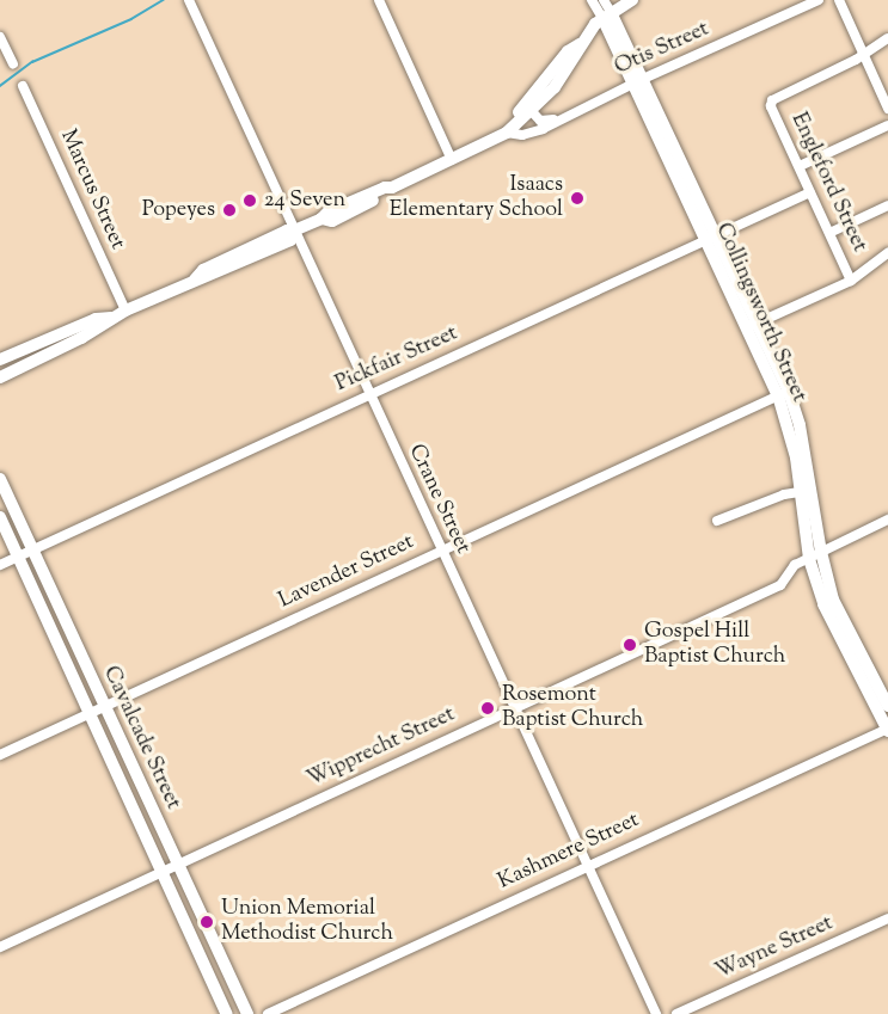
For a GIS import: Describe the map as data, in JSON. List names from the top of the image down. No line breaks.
{"streets":{"main road":["Collingsworth Street","Cavalcade Street"],"street":["Otis Street","Engleford Street","Marcus Street","Pickfair Street","Crane Street","Lavender Street","Wipprecht Street","Kashmere Street","Wayne Street"]},"crossings":[["Otis Street","Collingsworth Street"],["Engleford Street","Pickfair Street"],["Collingsworth Street","Pickfair Street"],["Collingsworth Street","Lavender Street"],["Collingsworth Street","Wipprecht Street"],["Collingsworth Street","Kashmere Street"],["Pickfair Street","Crane Street"],["Pickfair Street","Cavalcade Street"],["Crane Street","Lavender Street"],["Crane Street","Wipprecht Street"],["Crane Street","Kashmere Street"],["Lavender Street","Cavalcade Street"],["Cavalcade Street","Wipprecht Street"]],"places":["Isaacs Elementary School","24 Seven","Popeyes","Gospel Hill Baptist Church","Rosemont Baptist Church","Union Memorial Methodist Church"]}
